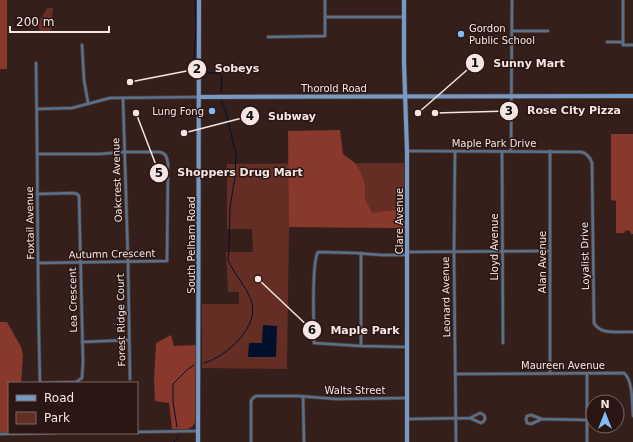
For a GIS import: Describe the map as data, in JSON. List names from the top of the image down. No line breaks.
{"streets":{"street":["Thorold Road","Maple Park Drive","Oakcrest Avenue","Clare Avenue","Foxtail Avenue","South Pelham Road","Lloyd Avenue","Autumn Crescent","Loyalist Drive","Alan Avenue","Leonard Avenue","Lea Crescent","Forest Ridge Court","Maureen Avenue","Walts Street"]},"crossings":[["Thorold Road","Oakcrest Avenue"],["Thorold Road","Clare Avenue"],["Thorold Road","Foxtail Avenue"],["Thorold Road","South Pelham Road"],["Maple Park Drive","Clare Avenue"],["Maple Park Drive","Lloyd Avenue"],["Maple Park Drive","Loyalist Drive"],["Maple Park Drive","Alan Avenue"],["Maple Park Drive","Leonard Avenue"],["Oakcrest Avenue","Autumn Crescent"],["Oakcrest Avenue","Forest Ridge Court"],["Clare Avenue","Walts Street"],["Foxtail Avenue","Autumn Crescent"],["Foxtail Avenue","Lea Crescent"],["Autumn Crescent","Lea Crescent"],["Autumn Crescent","Forest Ridge Court"],["Alan Avenue","Maureen Avenue"],["Leonard Avenue","Maureen Avenue"]],"places":["Gordon Public School","Sobeys","Lung Fong","Shoppers Drug Mart","Sunny Mart","Rose City Pizza","Subway","Maple Park"],"legend":["Road","Park"],"scale_bar":"200 m","north":"top"}
